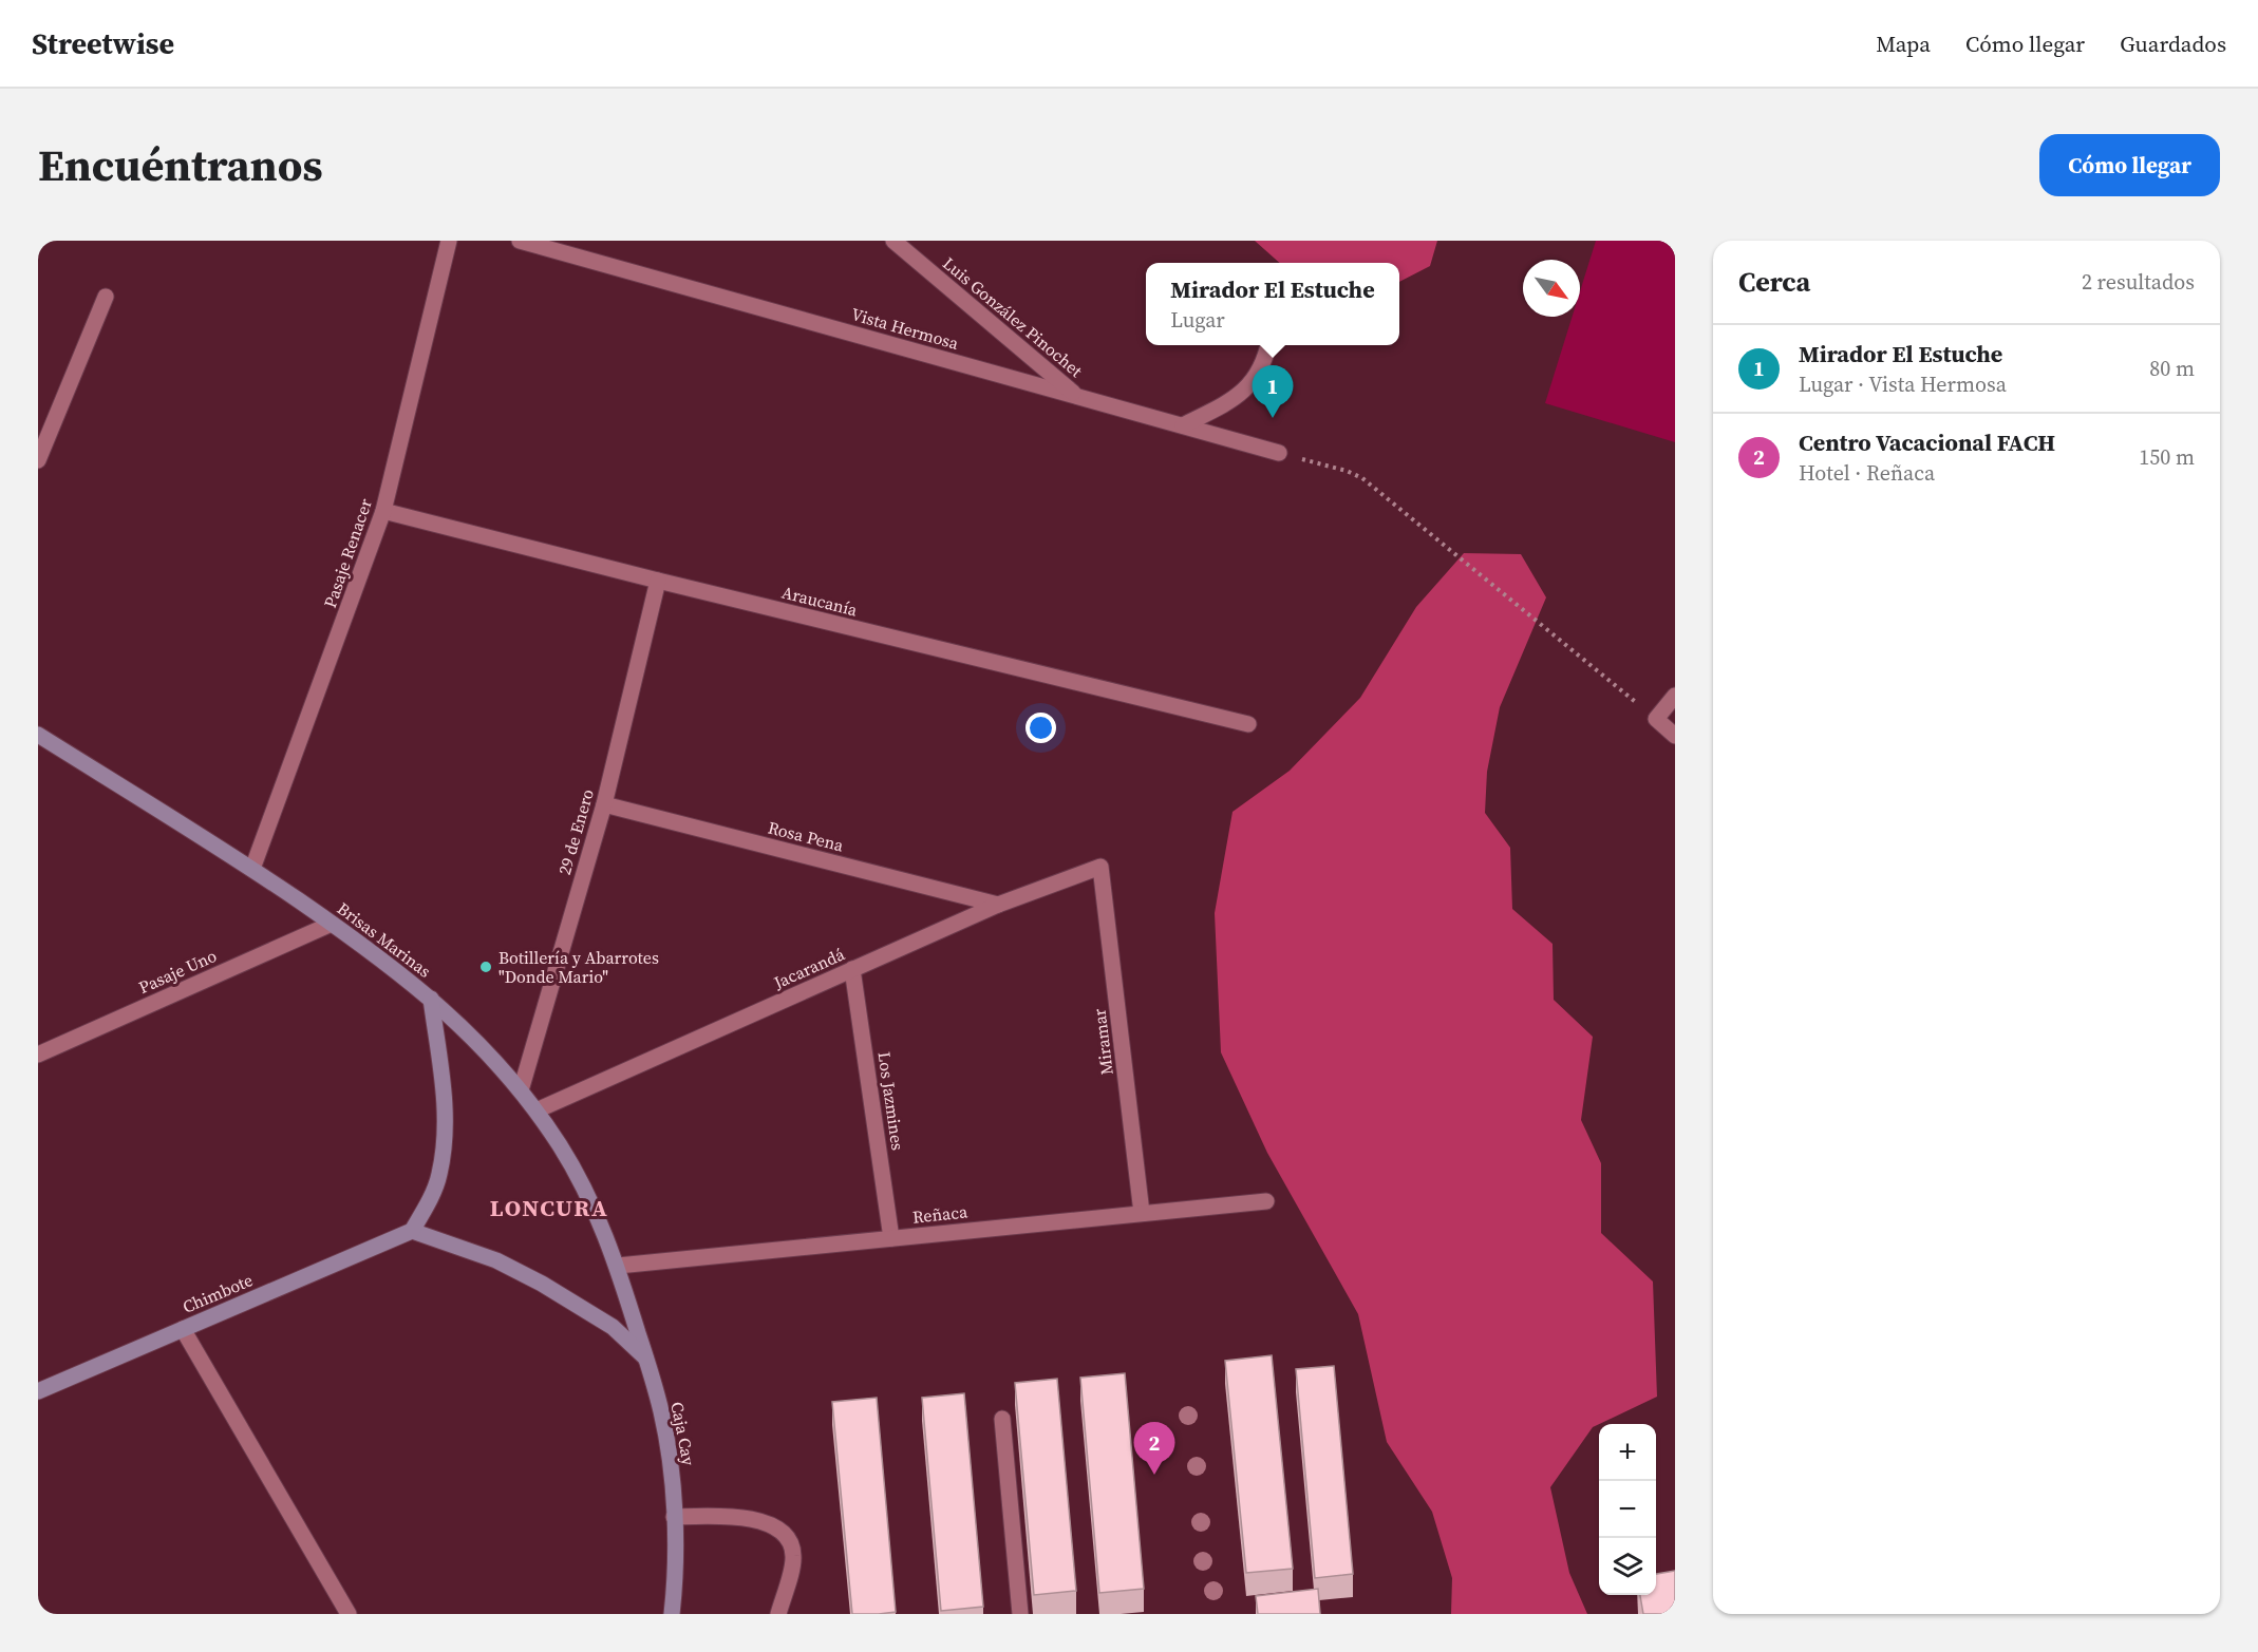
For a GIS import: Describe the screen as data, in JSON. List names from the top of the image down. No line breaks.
{"streets":{"street":["Luis González Pinochet","Vista Hermosa","Pasaje Renacer","Araucanía","29 de Enero","Rosa Pena","Brisas Marinas","Jacarandá","Pasaje Uno","Miramar","Los Jazmines","Reñaca","Chimbote","Caja Cay"]},"crossings":[["Luis González Pinochet","Vista Hermosa"],["Pasaje Renacer","Araucanía"],["Pasaje Renacer","Brisas Marinas"],["Araucanía","29 de Enero"],["29 de Enero","Rosa Pena"],["29 de Enero","Brisas Marinas"],["Rosa Pena","Jacarandá"],["Brisas Marinas","Jacarandá"],["Brisas Marinas","Pasaje Uno"],["Brisas Marinas","Reñaca"],["Brisas Marinas","Caja Cay"],["Jacarandá","Miramar"],["Jacarandá","Los Jazmines"],["Miramar","Reñaca"],["Los Jazmines","Reñaca"],["Reñaca","Caja Cay"]],"districts":["LONCURA"],"places":["Botillería y Abarrotes \"Donde Mario\""],"north":"bottom right","page":{"header":"Streetwise","nav":["Mapa","Cómo llegar","Guardados"],"title":"Encuéntranos","buttons":"Cómo llegar","heading":["Cerca","2 resultados"],"popup":["Mirador El Estuche","Lugar"],"list":[{"mark":"1","name":"Mirador El Estuche","note":"Lugar · Vista Hermosa","value":"80 m"},{"mark":"2","name":"Centro Vacacional FACH","note":"Hotel · Reñaca","value":"150 m"}],"pins":["1","2"],"map_buttons":["+","−"]}}
